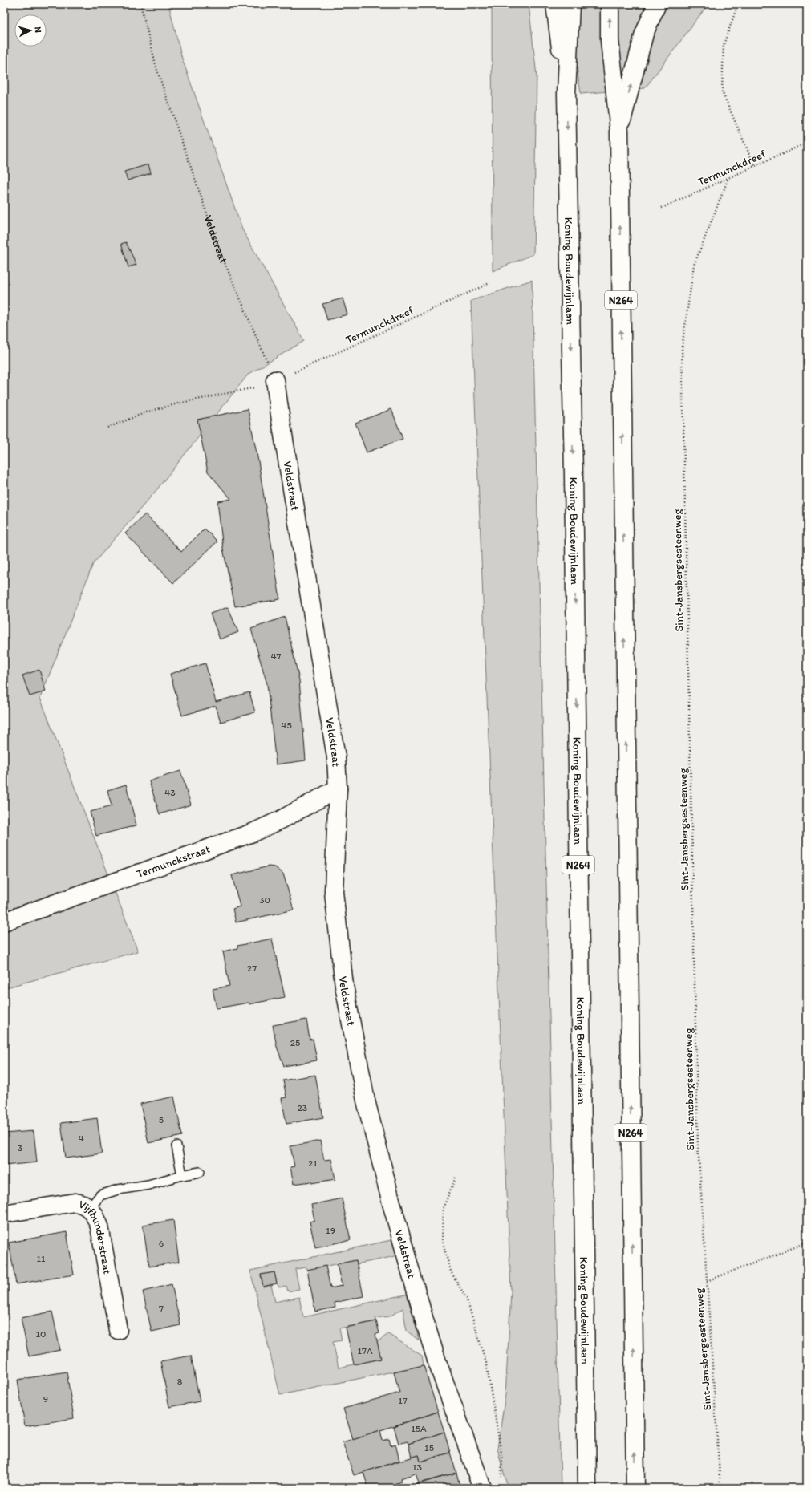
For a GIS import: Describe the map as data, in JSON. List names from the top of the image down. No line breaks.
{"streets":{"main road":["Veldstraat","Koning Boudewijnlaan","N264","Termunckstraat","Vijfbunderstraat"],"path":["Termunckdreef","Sint-Jansbergsesteenweg"]},"crossings":[["Termunckdreef","Veldstraat"],["Termunckdreef","Sint-Jansbergsesteenweg"],["Veldstraat","Termunckstraat"]],"house_numbers":["47","45","43","30","27","25","23","5","4","3","21","19","6","11","7","10","17A","8","9","17","15A","15","13"],"north":"right"}
